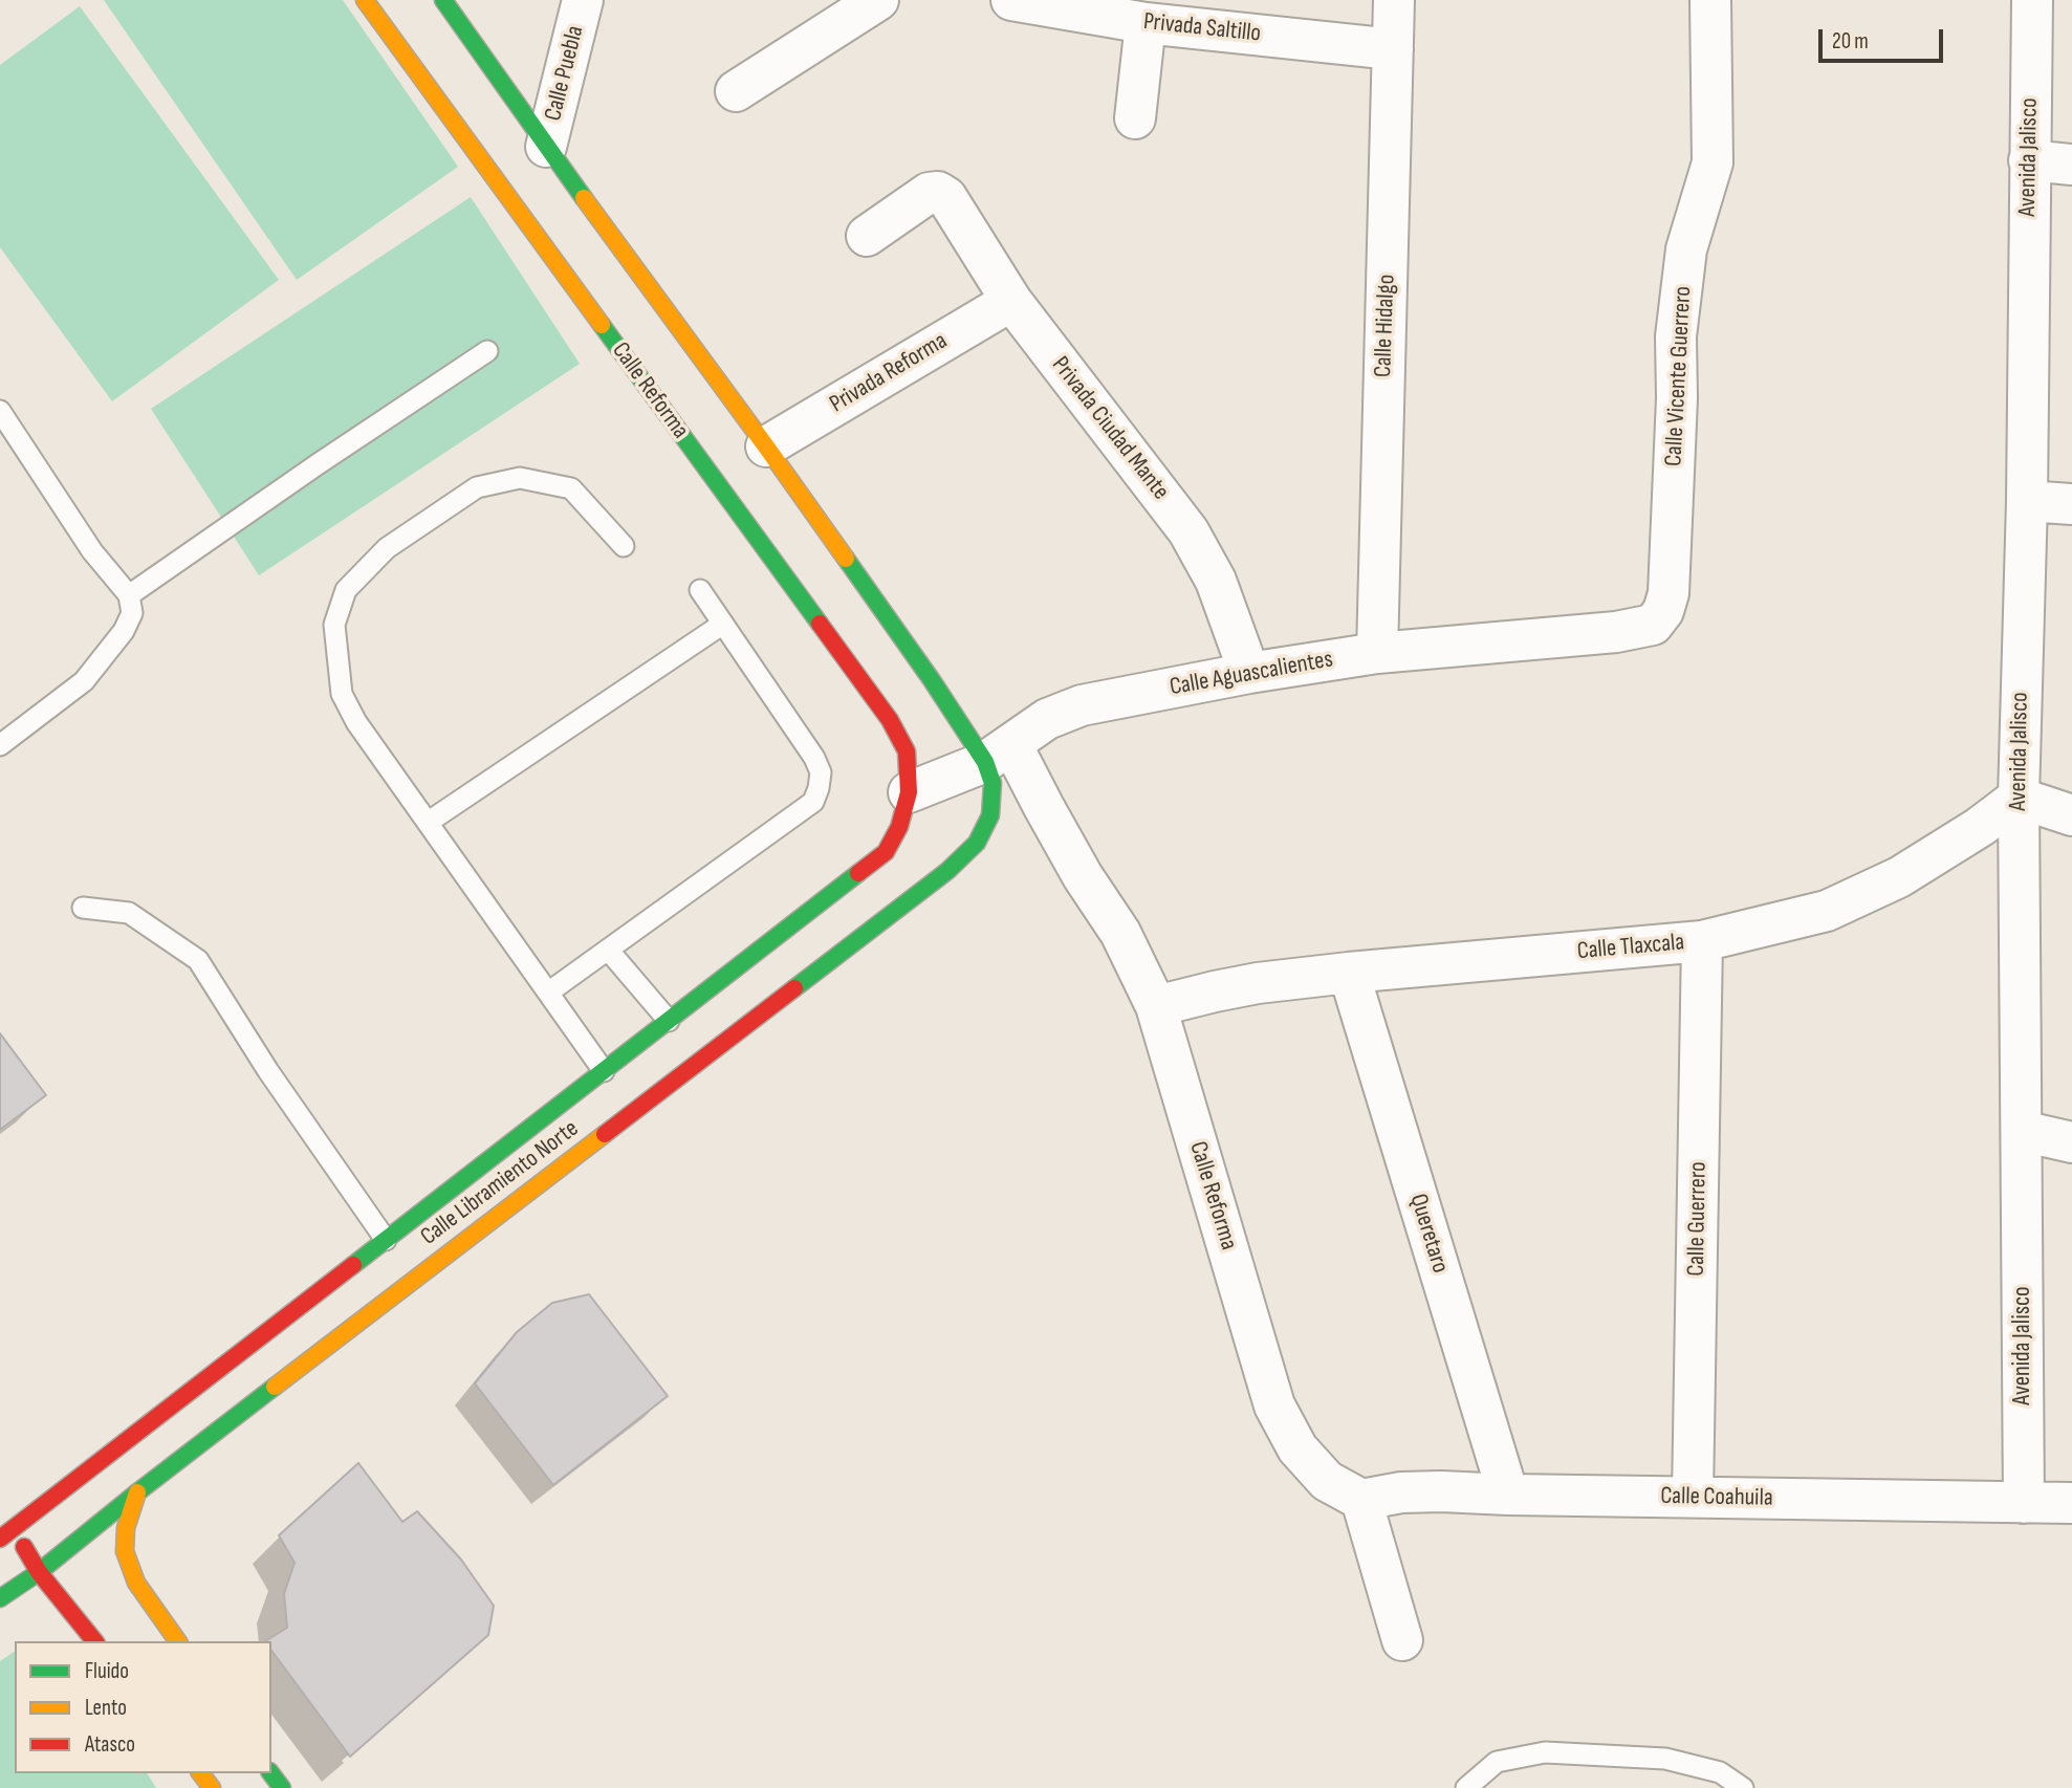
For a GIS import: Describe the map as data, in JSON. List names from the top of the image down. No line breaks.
{"streets":{"street":["Privada Saltillo","Calle Puebla","Avenida Jalisco","Calle Hidalgo","Privada Reforma","Calle Vicente Guerrero","Calle Reforma","Privada Ciudad Mante","Calle Aguascalientes","Calle Tlaxcala","Calle Libramiento Norte","Calle Guerrero","Queretaro","Calle Coahuila"]},"crossings":[["Privada Saltillo","Calle Hidalgo"],["Calle Puebla","Calle Reforma"],["Avenida Jalisco","Calle Tlaxcala"],["Avenida Jalisco","Calle Coahuila"],["Calle Hidalgo","Calle Aguascalientes"],["Privada Reforma","Calle Reforma"],["Privada Reforma","Privada Ciudad Mante"],["Calle Vicente Guerrero","Calle Aguascalientes"],["Calle Reforma","Calle Aguascalientes"],["Calle Reforma","Calle Tlaxcala"],["Calle Reforma","Calle Libramiento Norte"],["Calle Reforma","Calle Coahuila"],["Privada Ciudad Mante","Calle Aguascalientes"],["Calle Aguascalientes","Calle Libramiento Norte"],["Calle Tlaxcala","Calle Guerrero"],["Calle Tlaxcala","Queretaro"],["Calle Guerrero","Calle Coahuila"],["Queretaro","Calle Coahuila"]],"legend":["Fluido","Lento","Atasco"],"scale_bar":"20 m"}
